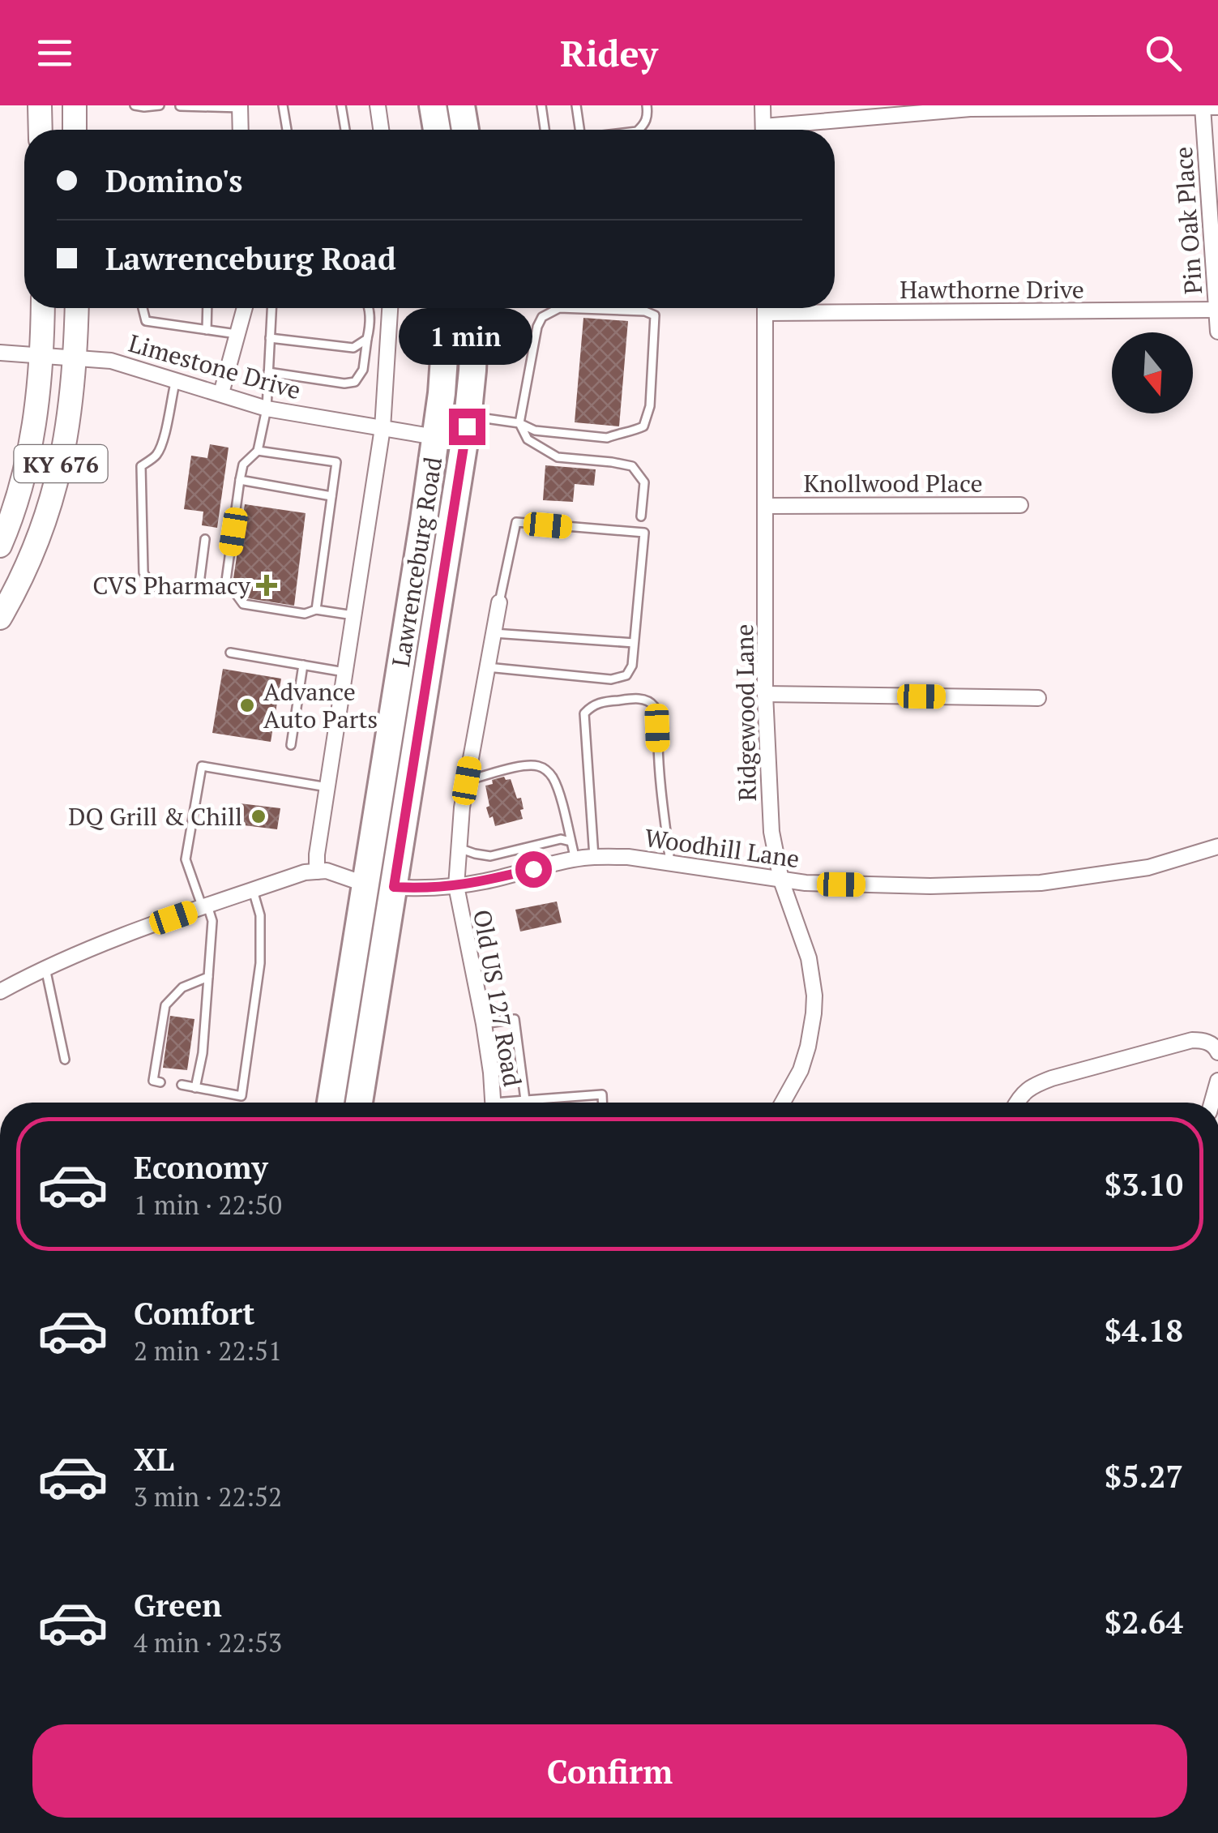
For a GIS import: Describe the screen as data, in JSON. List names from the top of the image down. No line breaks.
{"streets":{"highway":["Lawrenceburg Road"],"main road":["KY 676"],"street":["Pin Oak Place","Hawthorne Drive","Limestone Drive","Knollwood Place","Ridgewood Lane","Woodhill Lane","Old US 127 Road"]},"crossings":[["Pin Oak Place","Hawthorne Drive"],["Limestone Drive","KY 676"],["Limestone Drive","Lawrenceburg Road"],["Knollwood Place","Ridgewood Lane"],["Lawrenceburg Road","Woodhill Lane"],["Ridgewood Lane","Woodhill Lane"],["Woodhill Lane","Old US 127 Road"]],"places":{"health":["CVS Pharmacy"],"other":["Advance Auto Parts","DQ Grill & Chill"]},"north":"bottom","page":{"header":"Ridey","banner":["Domino's","Lawrenceburg Road"],"bubble":"1 min","list":[{"name":"Economy","note":"1 min · 22:50","value":"$3.10"},{"name":"Comfort","note":"2 min · 22:51","value":"$4.18"},{"name":"XL","note":"3 min · 22:52","value":"$5.27"},{"name":"Green","note":"4 min · 22:53","value":"$2.64"}],"buttons":"Confirm"}}
